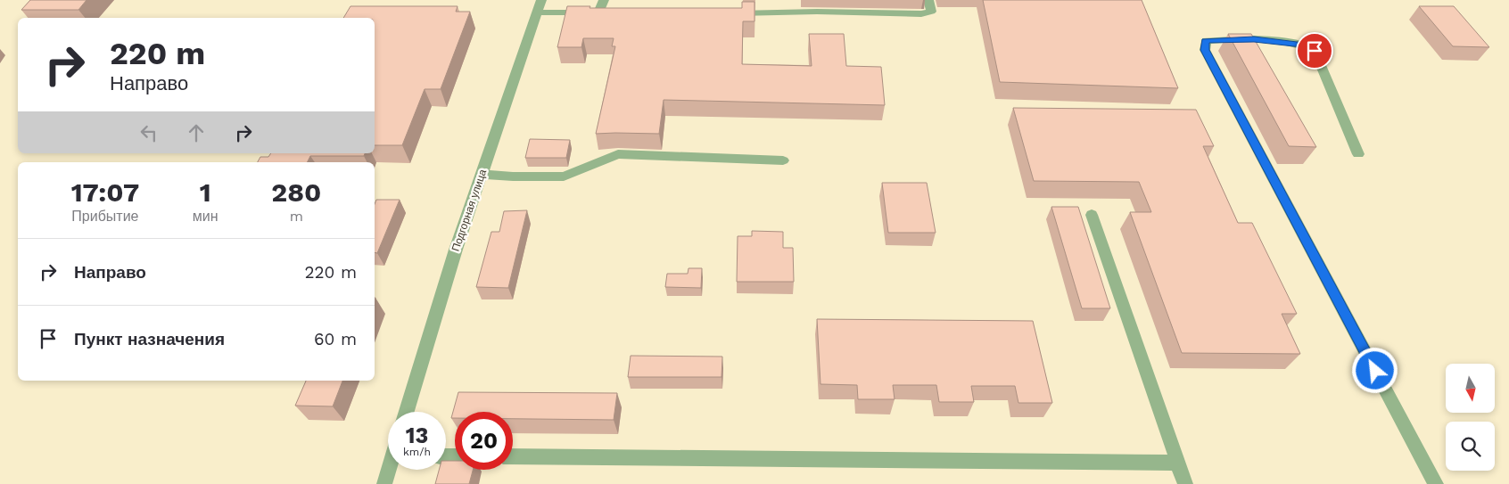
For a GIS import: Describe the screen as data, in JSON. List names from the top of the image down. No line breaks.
{"streets":{"street":["Подгорная улица"]},"north":"bottom","page":{"turn":["220 m","Направо"],"eta":["17:07","Прибытие","1","мин","280","m"],"list":[{"name":"Направо","value":"220 m"},{"name":"Пункт назначения","value":"60 m"}],"speed":"13 km/h","limit":"20"}}
